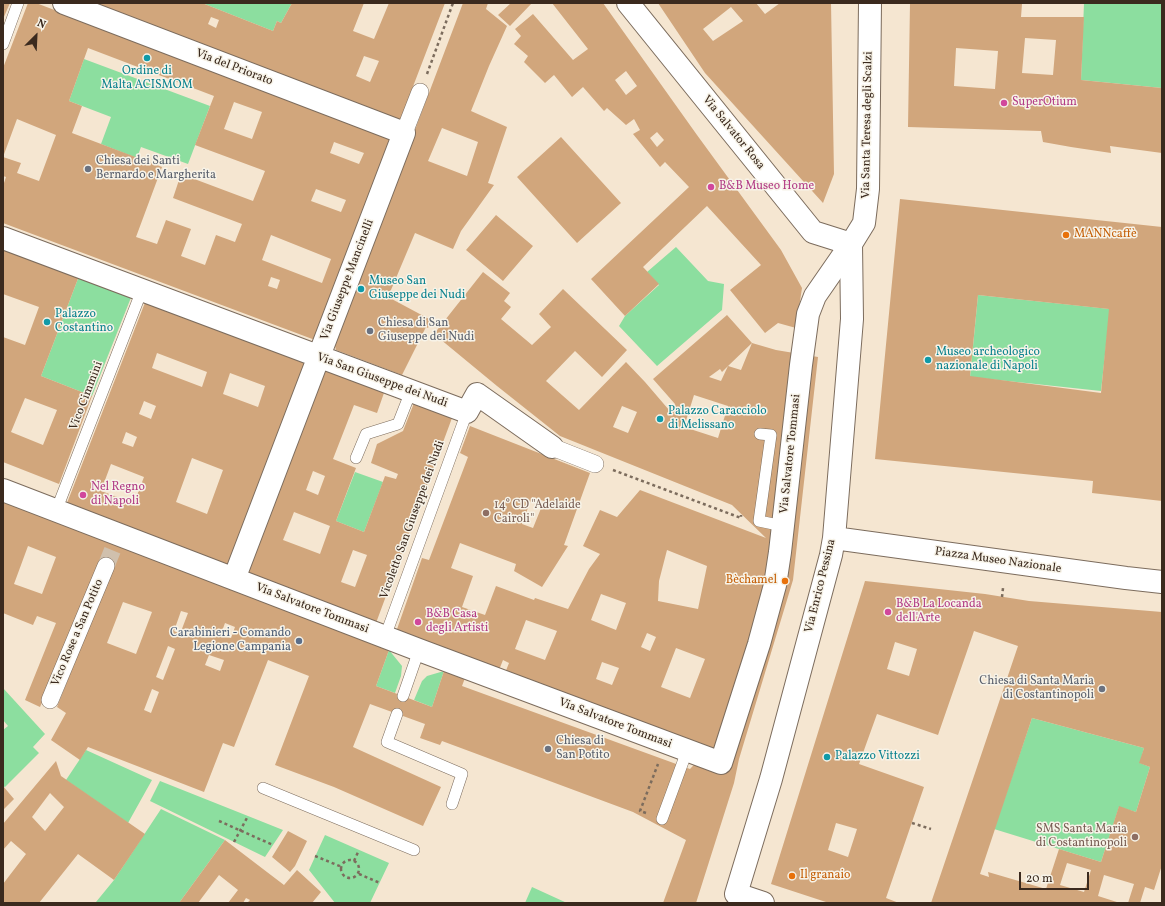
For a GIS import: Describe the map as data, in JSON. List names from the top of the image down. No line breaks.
{"streets":{"street":["Via del Priorato","Via Santa Teresa degli Scalzi","Via Salvator Rosa","Via Giuseppe Mancinelli","Via San Giuseppe dei Nudi","Via Salvatore Tommasi","Piazza Museo Nazionale","Via Enrico Pessina","Vico Rose a San Potito"],"lane":["Vico Cimmini","Vicoletto San Giuseppe dei Nudi"]},"crossings":[["Via del Priorato","Via Giuseppe Mancinelli"],["Via Santa Teresa degli Scalzi","Via Salvator Rosa"],["Via Santa Teresa degli Scalzi","Via Salvatore Tommasi"],["Via Santa Teresa degli Scalzi","Via Enrico Pessina"],["Via Salvator Rosa","Via Salvatore Tommasi"],["Via Salvator Rosa","Via Enrico Pessina"],["Via Giuseppe Mancinelli","Via San Giuseppe dei Nudi"],["Via Giuseppe Mancinelli","Via Salvatore Tommasi"],["Via San Giuseppe dei Nudi","Vico Cimmini"],["Via San Giuseppe dei Nudi","Vicoletto San Giuseppe dei Nudi"],["Vico Cimmini","Via Salvatore Tommasi"],["Via Salvatore Tommasi","Vicoletto San Giuseppe dei Nudi"],["Via Salvatore Tommasi","Via Enrico Pessina"],["Piazza Museo Nazionale","Via Enrico Pessina"]],"places":["Ordine di Malta ACISMOM","SuperOtium","Chiesa dei Santi Bernardo e Margherita","B&B Museo Home","MANNcaffè","Museo San Giuseppe dei Nudi","Palazzo Costantino","Chiesa di San Giuseppe dei Nudi","Museo archeologico nazionale di Napoli","Palazzo Caracciolo di Melissano","Nel Regno di Napoli","14° CD \"Adelaide Cairoli\"","Bèchamel","B&B La Locanda dell'Arte","B&B Casa degli Artisti","Carabinieri - Comando Legione Campania","Chiesa di Santa Maria di Costantinopoli","Chiesa di San Potito","Palazzo Vittozzi","SMS Santa Maria di Costantinopoli","Il granaio"],"scale_bar":"20 m","north":"top right"}
